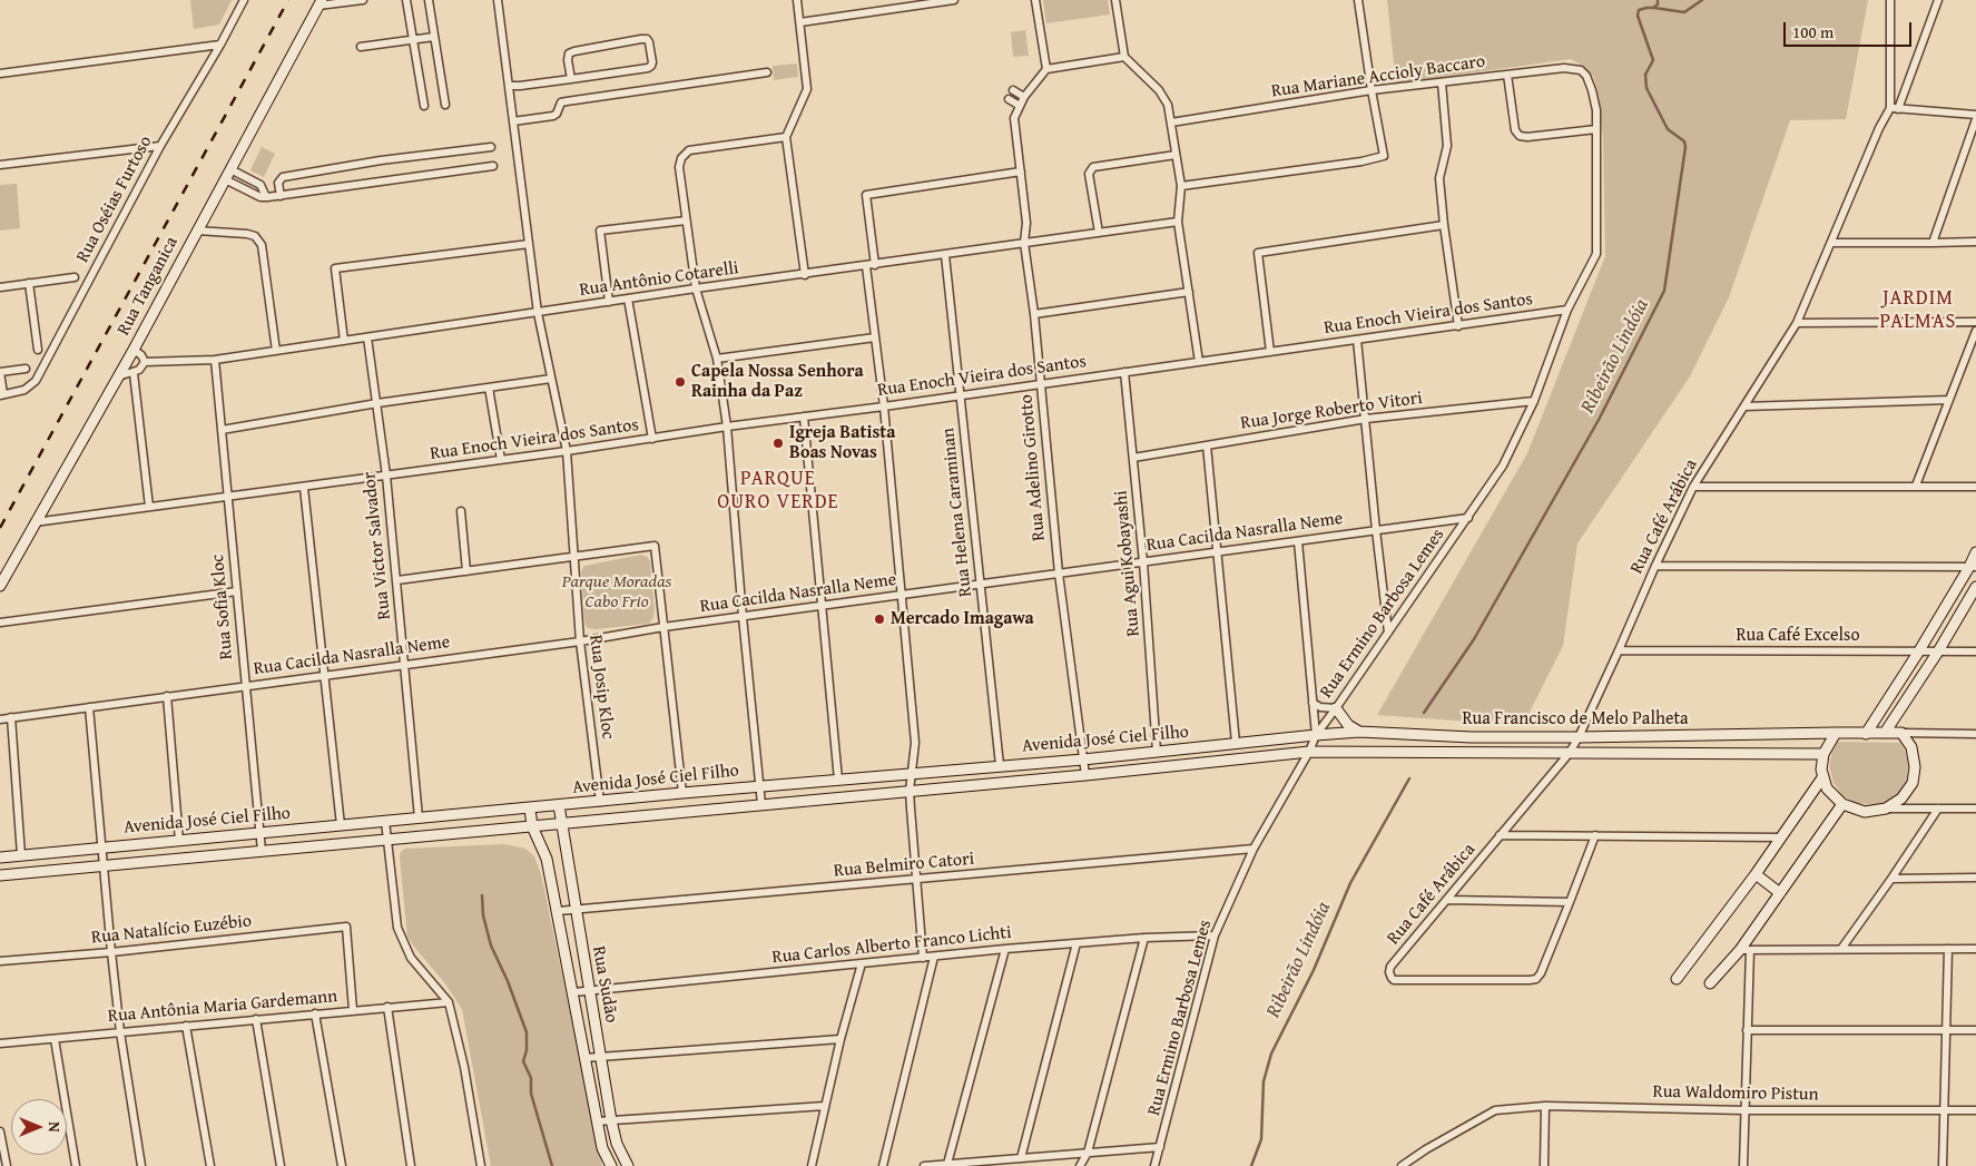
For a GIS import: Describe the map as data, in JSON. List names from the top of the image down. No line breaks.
{"streets":{"street":["Rua Mariane Accioly Baccaro","Rua Oséias Furtoso","Rua Antônio Cotarelli","Rua Tanganica","Rua Enoch Vieira dos Santos","Rua Jorge Roberto Vitori","Rua Adelino Girotto","Rua Helena Caraminan","Rua Café Arábica","Rua Cacilda Nasralla Neme","Rua Victor Salvador","Rua Agui Kobayashi","Rua Sofia Kloc","Rua Ermino Barbosa Lemes","Rua Café Excelso","Rua Josip Kloc","Rua Francisco de Melo Palheta","Avenida José Ciel Filho","Rua Belmiro Catori","Rua Natalício Euzébio","Rua Carlos Alberto Franco Lichti","Rua Sudão","Rua Antônia Maria Gardemann","Rua Waldomiro Pistun"]},"crossings":[["Rua Mariane Accioly Baccaro","Rua Ermino Barbosa Lemes"],["Rua Antônio Cotarelli","Rua Adelino Girotto"],["Rua Antônio Cotarelli","Rua Helena Caraminan"],["Rua Antônio Cotarelli","Rua Victor Salvador"],["Rua Antônio Cotarelli","Rua Sofia Kloc"],["Rua Antônio Cotarelli","Rua Josip Kloc"],["Rua Tanganica","Rua Enoch Vieira dos Santos"],["Rua Enoch Vieira dos Santos","Rua Adelino Girotto"],["Rua Enoch Vieira dos Santos","Rua Helena Caraminan"],["Rua Enoch Vieira dos Santos","Rua Victor Salvador"],["Rua Enoch Vieira dos Santos","Rua Agui Kobayashi"],["Rua Enoch Vieira dos Santos","Rua Sofia Kloc"],["Rua Enoch Vieira dos Santos","Rua Ermino Barbosa Lemes"],["Rua Enoch Vieira dos Santos","Rua Josip Kloc"],["Rua Jorge Roberto Vitori","Rua Agui Kobayashi"],["Rua Jorge Roberto Vitori","Rua Ermino Barbosa Lemes"],["Rua Adelino Girotto","Rua Cacilda Nasralla Neme"],["Rua Adelino Girotto","Avenida José Ciel Filho"],["Rua Helena Caraminan","Rua Cacilda Nasralla Neme"],["Rua Helena Caraminan","Avenida José Ciel Filho"],["Rua Café Arábica","Rua Café Excelso"],["Rua Café Arábica","Rua Francisco de Melo Palheta"],["Rua Cacilda Nasralla Neme","Rua Victor Salvador"],["Rua Cacilda Nasralla Neme","Rua Agui Kobayashi"],["Rua Cacilda Nasralla Neme","Rua Sofia Kloc"],["Rua Cacilda Nasralla Neme","Rua Ermino Barbosa Lemes"],["Rua Cacilda Nasralla Neme","Rua Josip Kloc"],["Rua Victor Salvador","Avenida José Ciel Filho"],["Rua Agui Kobayashi","Avenida José Ciel Filho"],["Rua Sofia Kloc","Avenida José Ciel Filho"],["Rua Ermino Barbosa Lemes","Rua Francisco de Melo Palheta"],["Rua Ermino Barbosa Lemes","Avenida José Ciel Filho"],["Rua Ermino Barbosa Lemes","Rua Belmiro Catori"],["Rua Ermino Barbosa Lemes","Rua Carlos Alberto Franco Lichti"],["Rua Josip Kloc","Avenida José Ciel Filho"],["Rua Francisco de Melo Palheta","Avenida José Ciel Filho"],["Avenida José Ciel Filho","Rua Sudão"],["Rua Belmiro Catori","Rua Sudão"],["Rua Natalício Euzébio","Rua Antônia Maria Gardemann"],["Rua Carlos Alberto Franco Lichti","Rua Sudão"]],"districts":["JARDIM PALMAS","PARQUE OURO VERDE"],"water":["Ribeirão Lindóia"],"parks":["Parque Moradas Cabo Frio"],"places":["Capela Nossa Senhora Rainha da Paz","Igreja Batista Boas Novas","Mercado Imagawa"],"scale_bar":"100 m","north":"right"}
